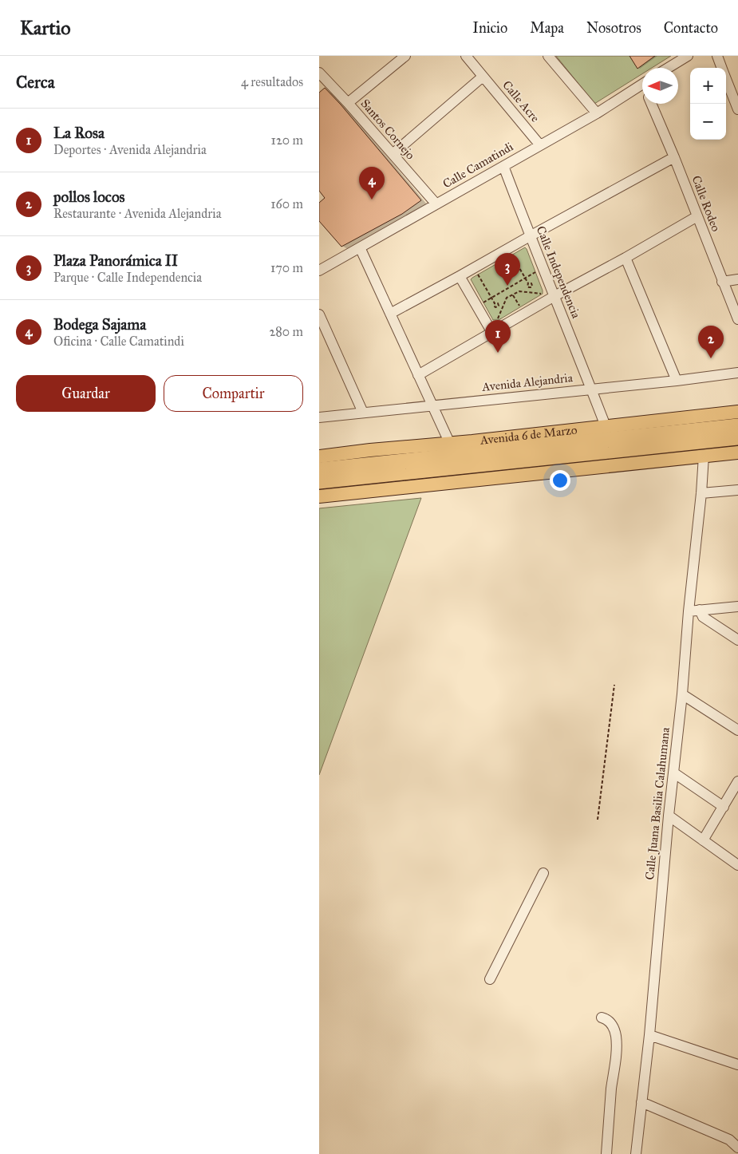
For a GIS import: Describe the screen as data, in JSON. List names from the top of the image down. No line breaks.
{"streets":{"highway":["Avenida 6 de Marzo"],"street":["Calle Acre","Santos Cornejo","Calle Camatindi","Calle Rodeo","Calle Independencia","Avenida Alejandria","Calle Juana Basilia Calahumana"]},"crossings":[["Calle Acre","Calle Camatindi"],["Santos Cornejo","Calle Camatindi"],["Calle Camatindi","Calle Independencia"],["Calle Independencia","Avenida Alejandria"],["Calle Independencia","Avenida 6 de Marzo"]],"north":"left","page":{"header":"Kartio","nav":["Inicio","Mapa","Nosotros","Contacto"],"heading":["Cerca","4 resultados"],"map_buttons":["+","−"],"list":[{"mark":"1","name":"La Rosa","note":"Deportes · Avenida Alejandria","value":"120 m"},{"mark":"2","name":"pollos locos","note":"Restaurante · Avenida Alejandria","value":"160 m"},{"mark":"3","name":"Plaza Panorámica II","note":"Parque · Calle Independencia","value":"170 m"},{"mark":"4","name":"Bodega Sajama","note":"Oficina · Calle Camatindi","value":"280 m"}],"pins":["4","3","1","2"],"buttons":["Guardar","Compartir"]}}
